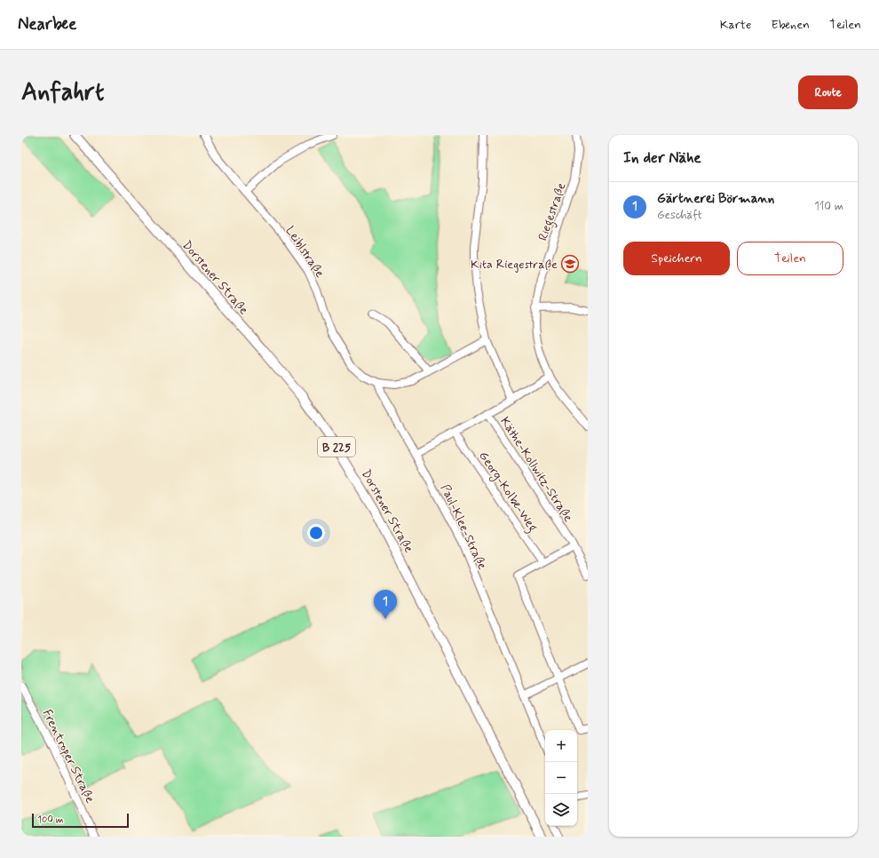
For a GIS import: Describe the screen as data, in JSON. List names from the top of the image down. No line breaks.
{"streets":{"main road":["Dorstener Straße","B 225"],"street":["Riegestraße","Leiblstraße","Käthe-Kollwitz-Straße","Georg-Kolbe-Weg","Paul-Klee-Straße","Frentroper Straße"]},"places":{"school or university":["Kita Riegestraße"]},"scale_bar":"100 m","page":{"header":"Nearbee","nav":["Karte","Ebenen","Teilen"],"buttons":["Route",["Speichern","Teilen"]],"title":"Anfahrt","heading":"In der Nähe","list":[{"mark":"1","name":"Gärtnerei Börmann","note":"Geschäft","value":"110 m"}],"pins":"1","map_buttons":["+","−"],"scale":"100 m"}}
